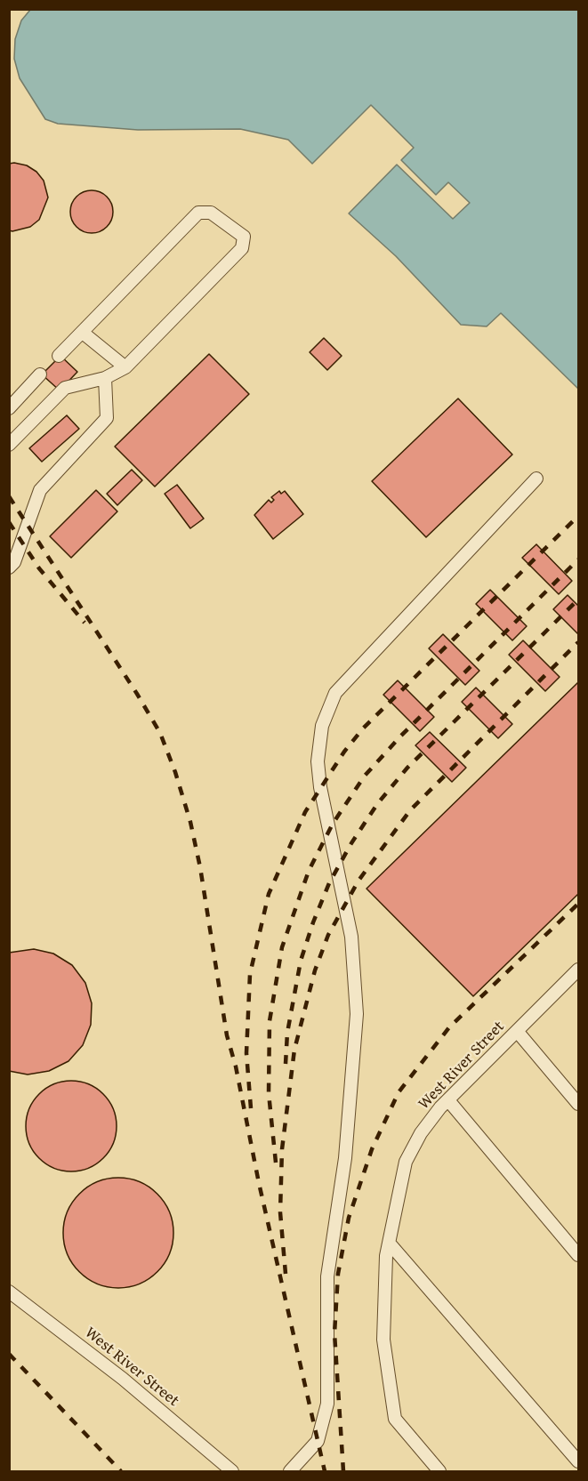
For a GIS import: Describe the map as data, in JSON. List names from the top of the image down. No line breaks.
{"streets":{"lane":["West River Street"]}}
